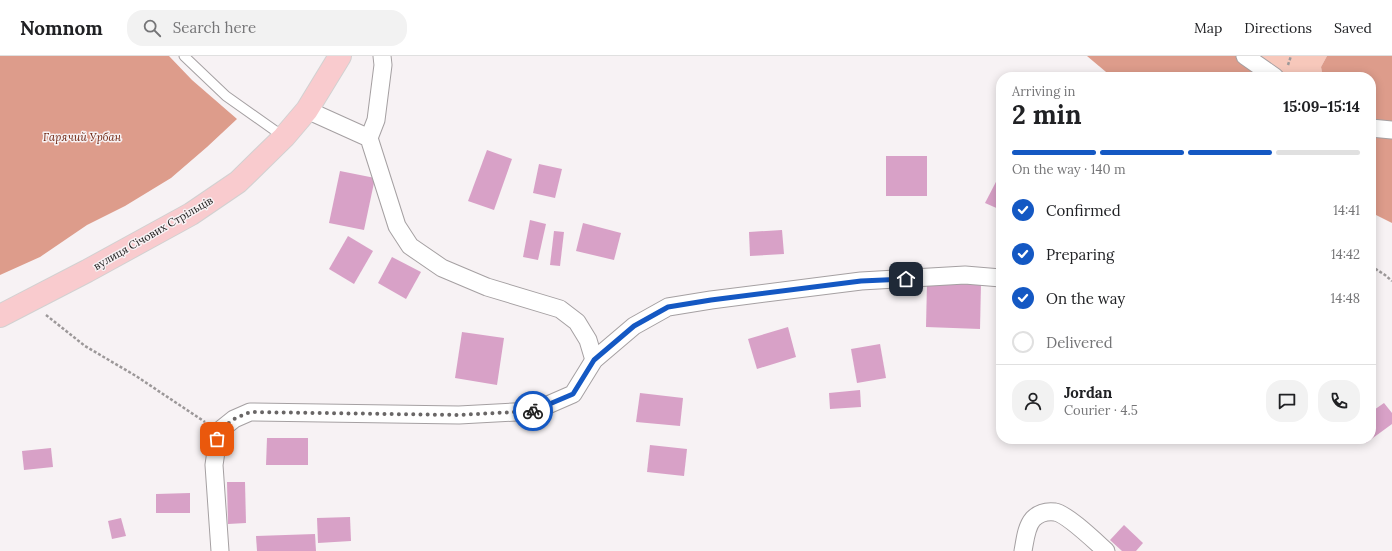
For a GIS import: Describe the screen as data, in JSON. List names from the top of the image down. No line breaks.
{"streets":{"main road":["вулиця Січових Стрільців"]},"parks":["Гарячий Урбан"],"page":{"header":"Nomnom","search":"Search here","nav":["Map","Directions","Saved"],"heading":["2 min","Arriving in","15:09–15:14"],"panel":["Jordan","Courier · 4.5"],"bar":"On the way · 140 m","list":[["Confirmed","14:41"],["Preparing","14:42"],["On the way","14:48"],"Delivered"]}}
